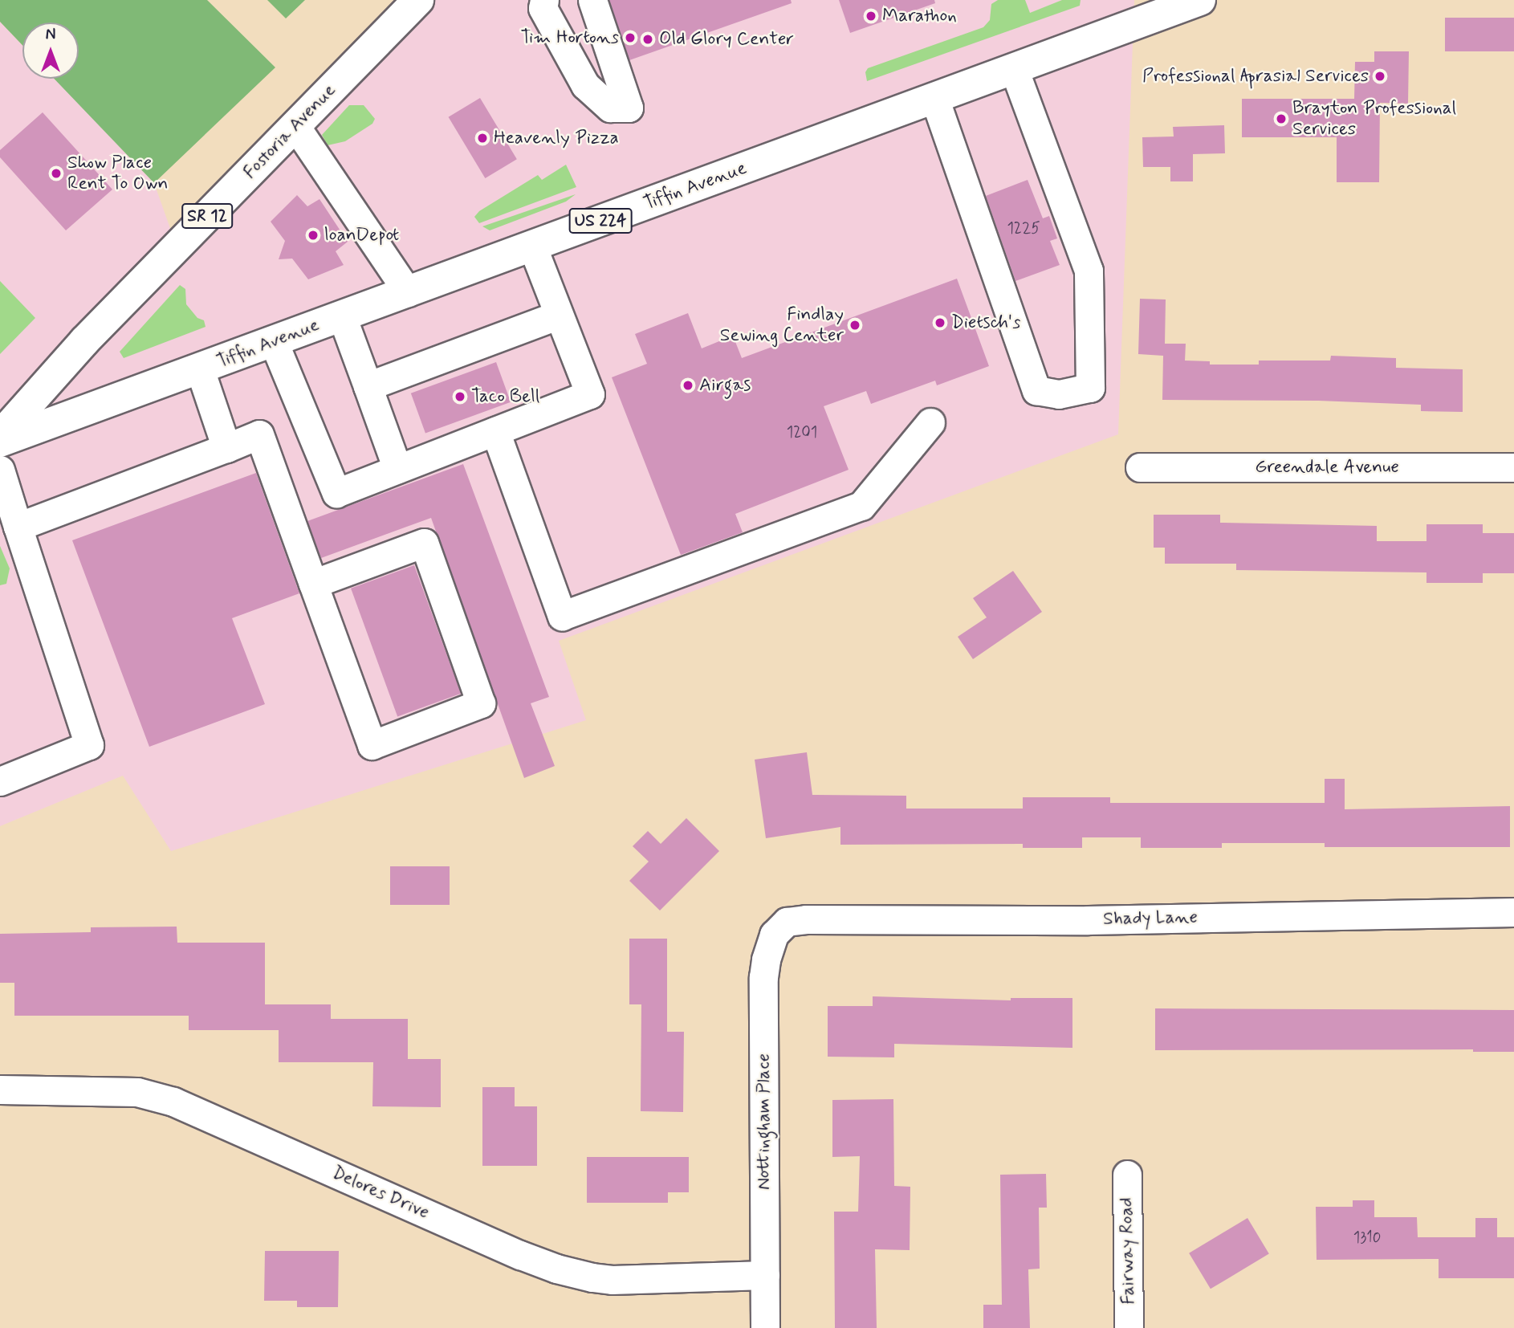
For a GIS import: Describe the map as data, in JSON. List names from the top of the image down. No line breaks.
{"streets":{"main road":["Fostoria Avenue","Tiffin Avenue","SR 12","US 224"],"street":["Greendale Avenue","Shady Lane","Nottingham Place","Delores Drive","Fairway Road"]},"crossings":[["Shady Lane","Nottingham Place"],["Nottingham Place","Delores Drive"]],"places":["Marathon","Tim Hortons","Old Glory Center","Professional Aprasial Services","Brayton Professional Services","Heavenly Pizza","Show Place Rent To Own","loanDepot","Dietsch's","Findlay Sewing Center","Airgas","Taco Bell"],"house_numbers":["1225","1201","1310"],"north":"top"}
